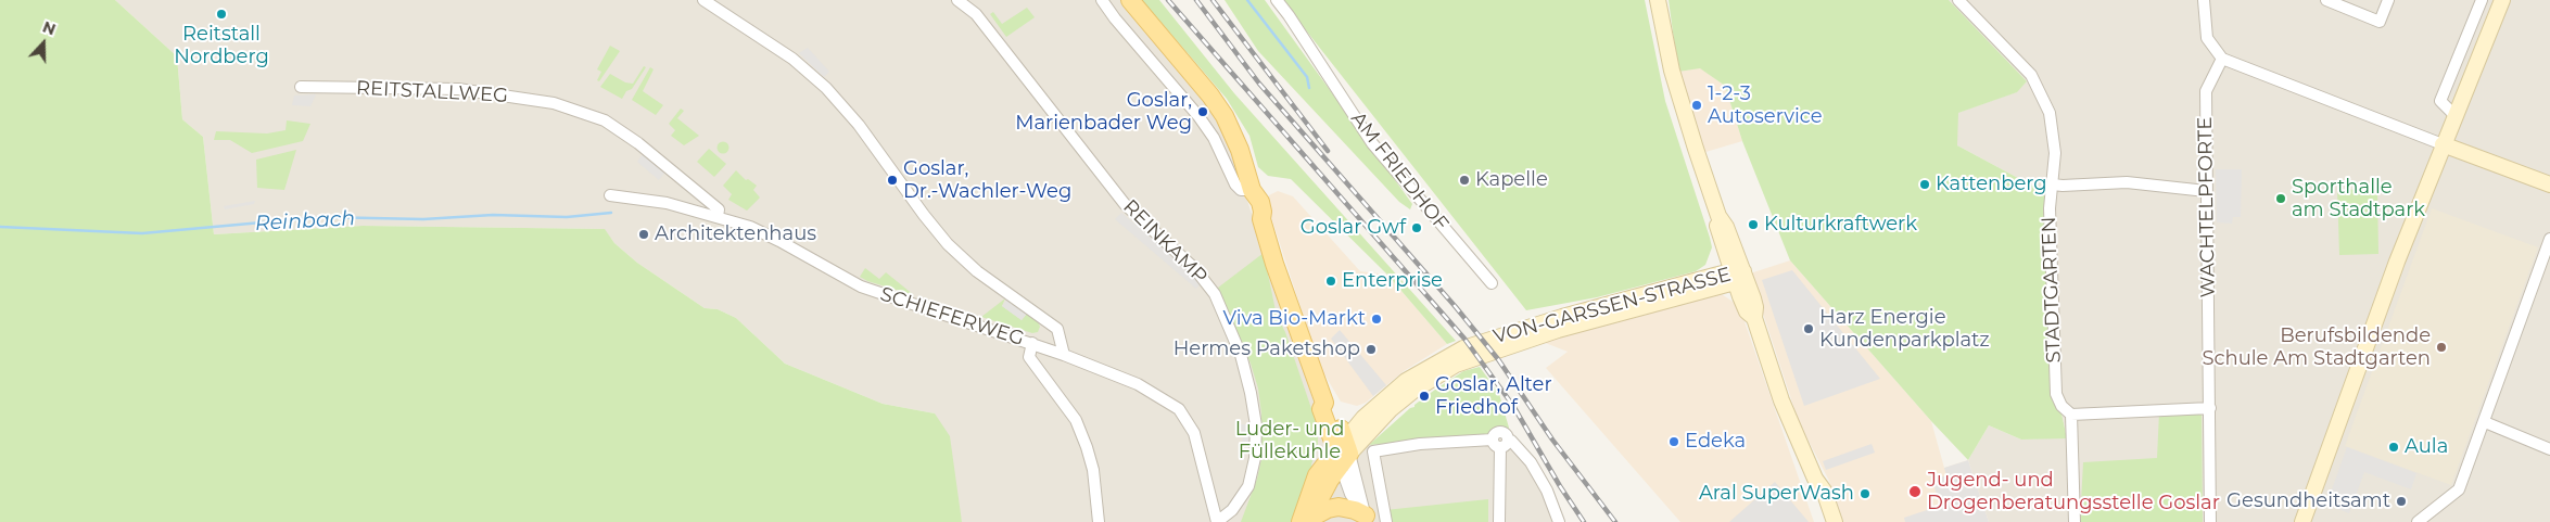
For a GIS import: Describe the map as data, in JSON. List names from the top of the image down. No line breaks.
{"streets":{"main road":["VON-GARSSEN-STRASSE"],"street":["REITSTALLWEG","AM FRIEDHOF","WACHTELPFORTE","REINKAMP","STADTGARTEN","SCHIEFERWEG"]},"crossings":[["REITSTALLWEG","SCHIEFERWEG"],["REINKAMP","SCHIEFERWEG"]],"water":["Reinbach"],"parks":["Luder- und Füllekuhle"],"places":["Reitstall Nordberg","1-2-3 Autoservice","Goslar, Marienbader Weg","Goslar, Dr.-Wachler-Weg","Kapelle","Kattenberg","Sporthalle am Stadtpark","Kulturkraftwerk","Goslar Gwf","Architektenhaus","Enterprise","Viva Bio-Markt","Harz Energie Kundenparkplatz","Berufsbildende Schule Am Stadtgarten","Hermes Paketshop","Goslar, Alter Friedhof","Edeka","Aula","Jugend- und Drogenberatungsstelle Goslar","Aral SuperWash","Gesundheitsamt"],"north":"top"}
